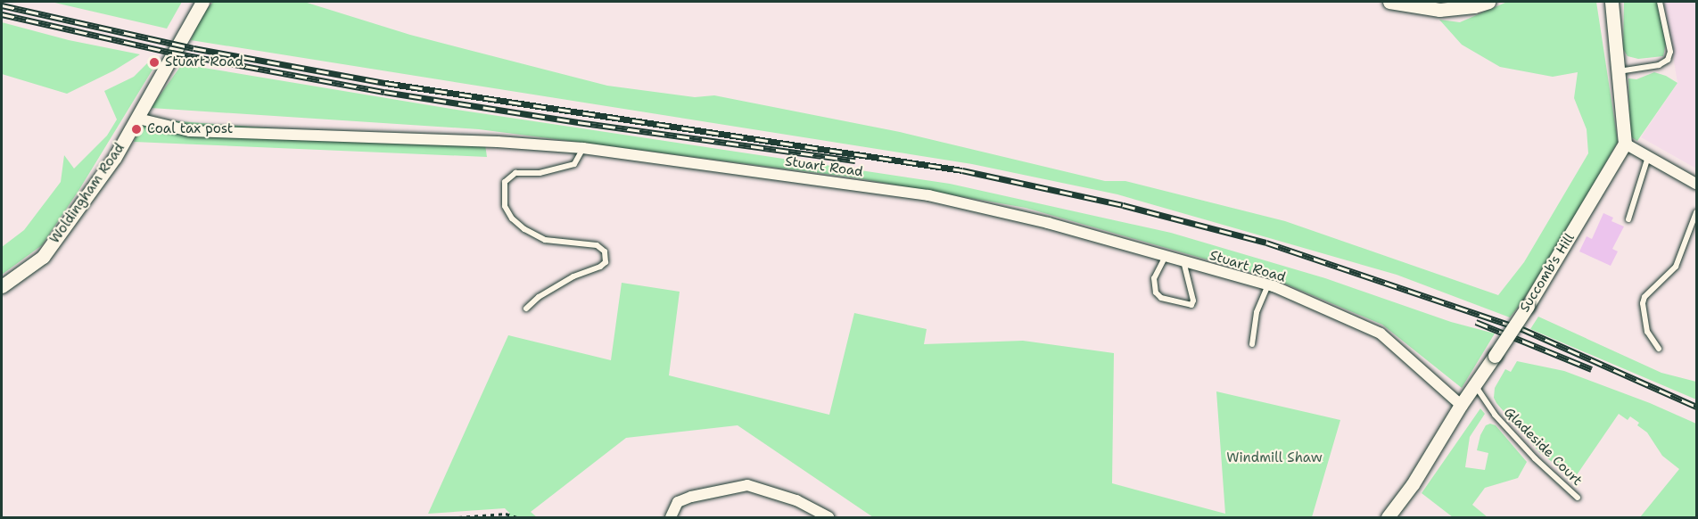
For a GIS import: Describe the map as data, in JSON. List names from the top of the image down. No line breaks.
{"streets":{"street":["Stuart Road","Woldingham Road","Succomb's Hill"],"lane":["Gladeside Court"]},"crossings":[["Stuart Road","Woldingham Road"],["Stuart Road","Succomb's Hill"],["Succomb's Hill","Gladeside Court"]],"parks":["Windmill Shaw"],"places":["Stuart Road","Coal tax post"]}
